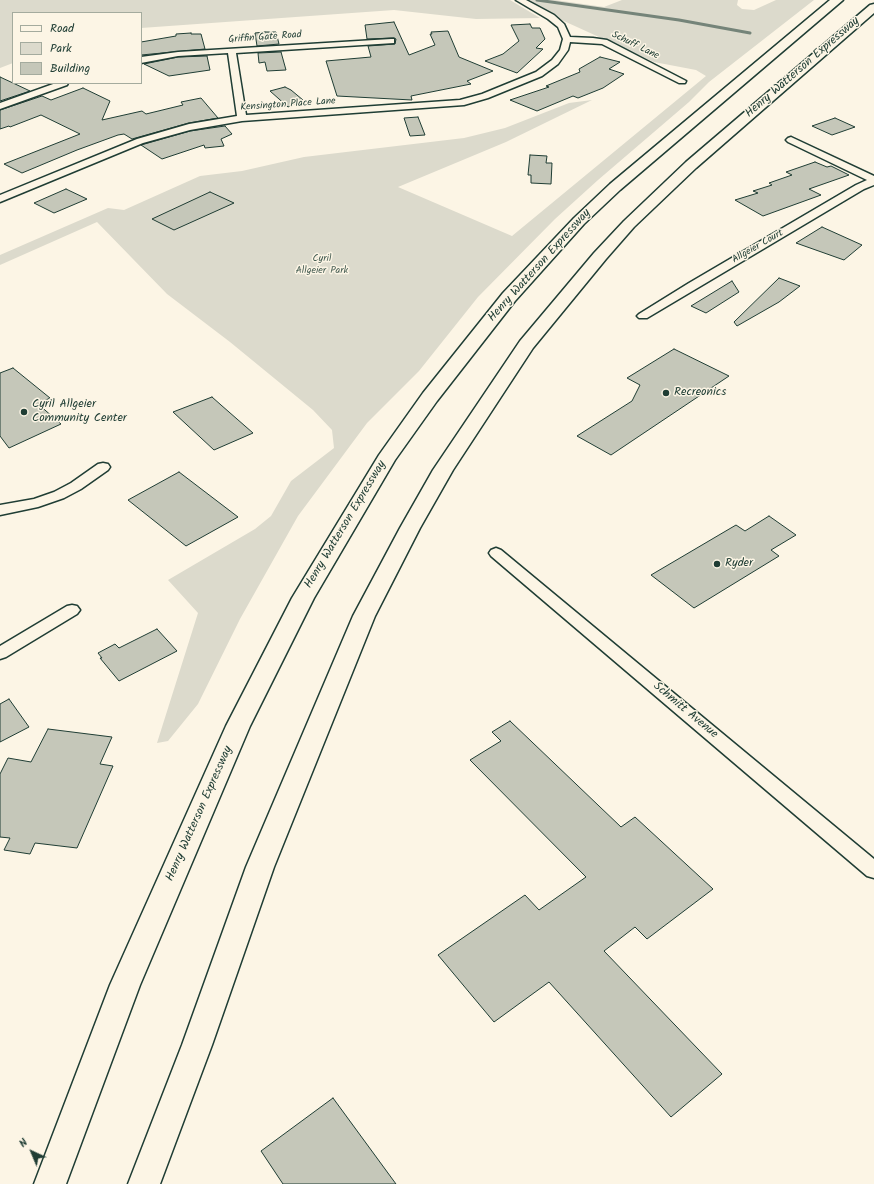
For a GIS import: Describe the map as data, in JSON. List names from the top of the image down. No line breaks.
{"streets":{"highway":["Henry Watterson Expressway"],"street":["Griffin Gate Road","Schuff Lane","Kensington Place Lane","Allgeier Court","Schmitt Avenue"]},"crossings":[["Schuff Lane","Kensington Place Lane"]],"parks":["Cyril Allgeier Park"],"places":["Recreonics","Cyril Allgeier Community Center","Ryder"],"legend":["Road","Park","Building"],"north":"top left"}
